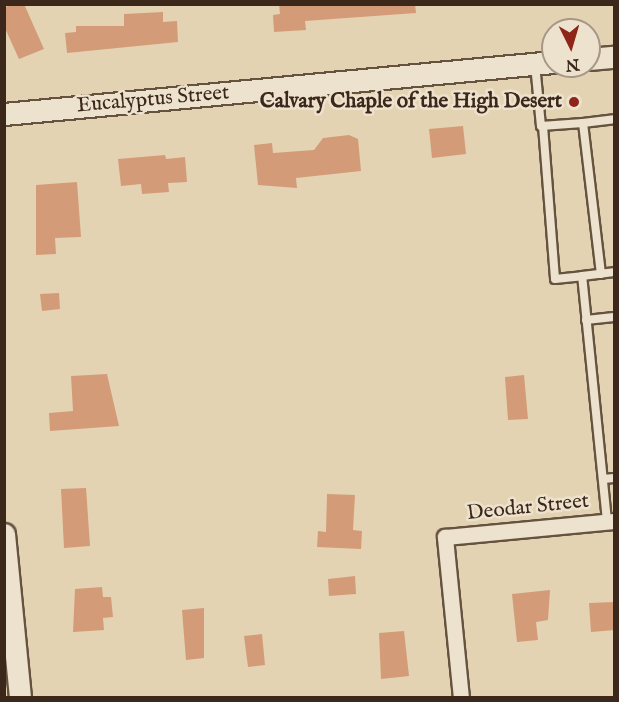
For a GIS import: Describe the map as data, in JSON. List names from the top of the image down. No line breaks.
{"streets":{"main road":["Eucalyptus Street"],"street":["Deodar Street"]},"places":["Calvary Chaple of the High Desert"],"north":"bottom"}
